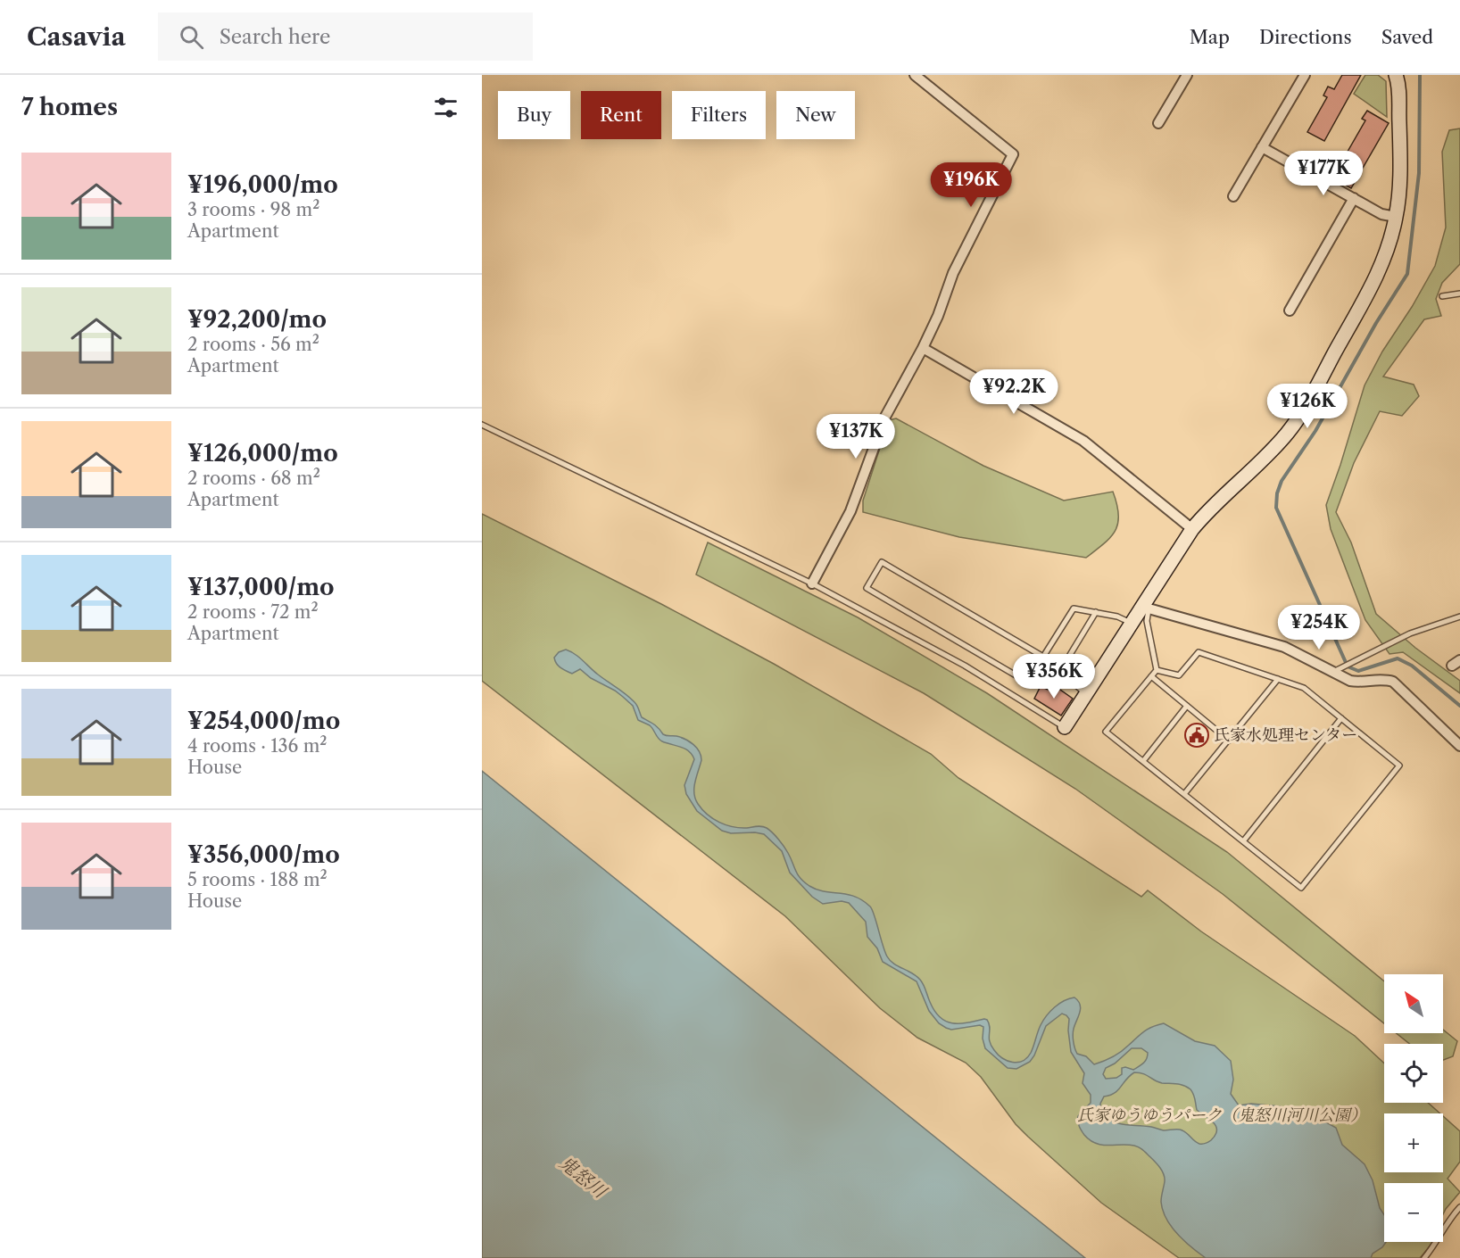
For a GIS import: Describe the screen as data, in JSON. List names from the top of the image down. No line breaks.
{"water":["鬼怒川"],"parks":["氏家ゆうゆうパーク（鬼怒川河川公園）"],"places":{"public building":["氏家水処理センター"]},"north":"top left","page":{"header":"Casavia","search":"Search here","nav":["Map","Directions","Saved"],"heading":"7 homes","chip":["Buy","Rent","Filters","New"],"list":[{"name":"¥196,000/mo","note":"3 rooms · 98 m² · Apartment"},{"name":"¥92,200/mo","note":"2 rooms · 56 m² · Apartment"},{"name":"¥126,000/mo","note":"2 rooms · 68 m² · Apartment"},{"name":"¥137,000/mo","note":"2 rooms · 72 m² · Apartment"},{"name":"¥254,000/mo","note":"4 rooms · 136 m² · House"},{"name":"¥356,000/mo","note":"5 rooms · 188 m² · House"}],"price":["¥177K","¥196K","¥92.2K","¥126K","¥137K","¥254K","¥356K"],"map_buttons":["+","−"]}}
